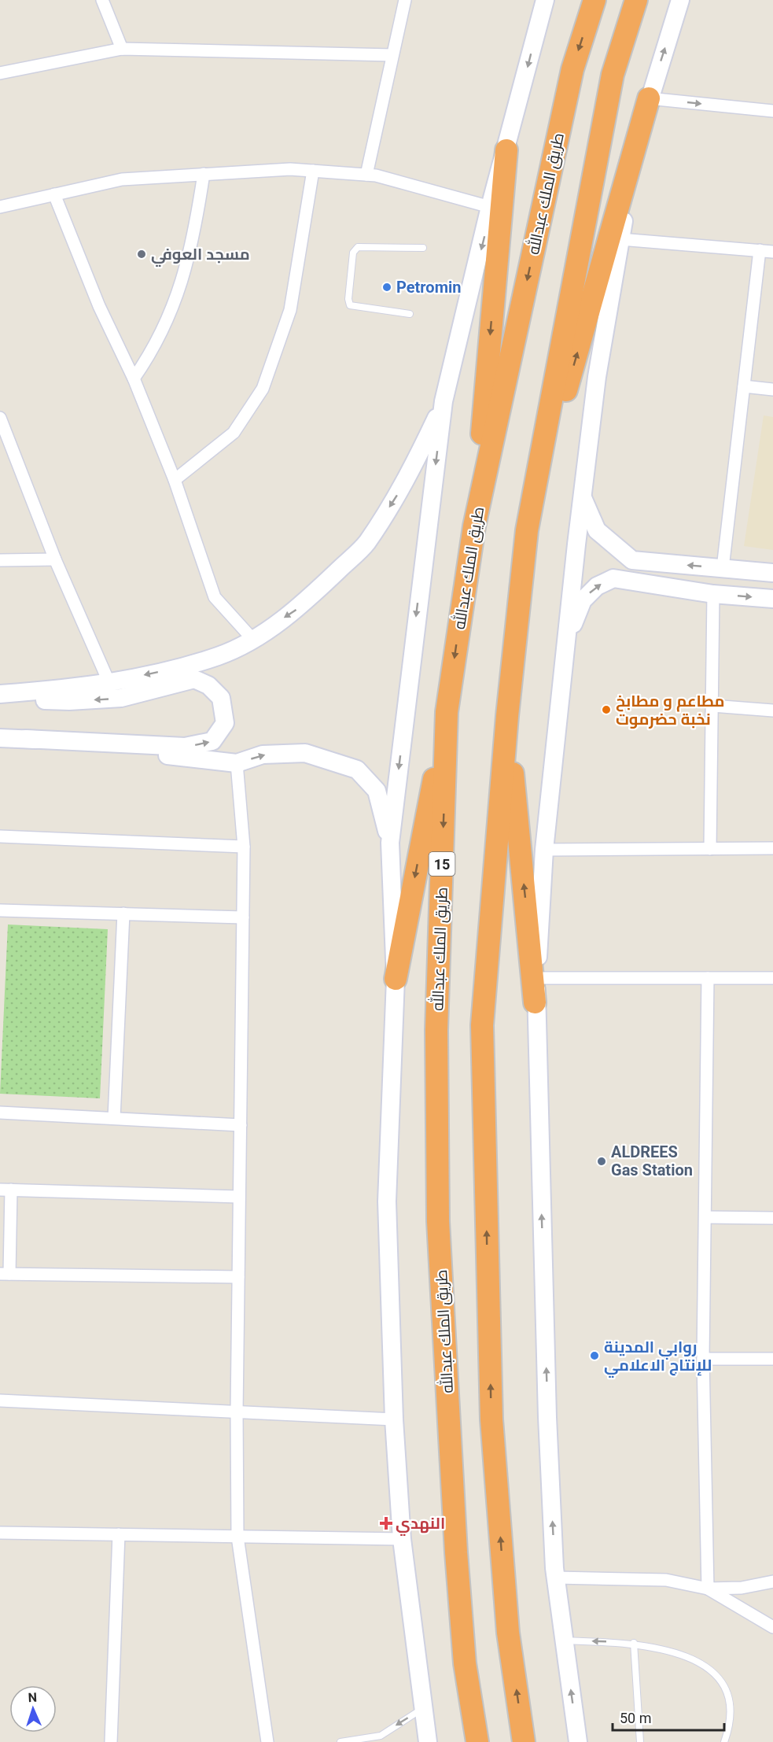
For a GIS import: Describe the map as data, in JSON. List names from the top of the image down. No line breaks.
{"streets":{"highway":["طريق الملك عبدالله","15"]},"places":{"other":["مسجد العوفي","Petromin","مطاعم و مطابخ نخبة حضرموت","ALDREES Gas Station","روابي المدينة للإنتاج الاعلامي"],"health":["النهدي"]},"scale_bar":"50 m","north":"top"}
